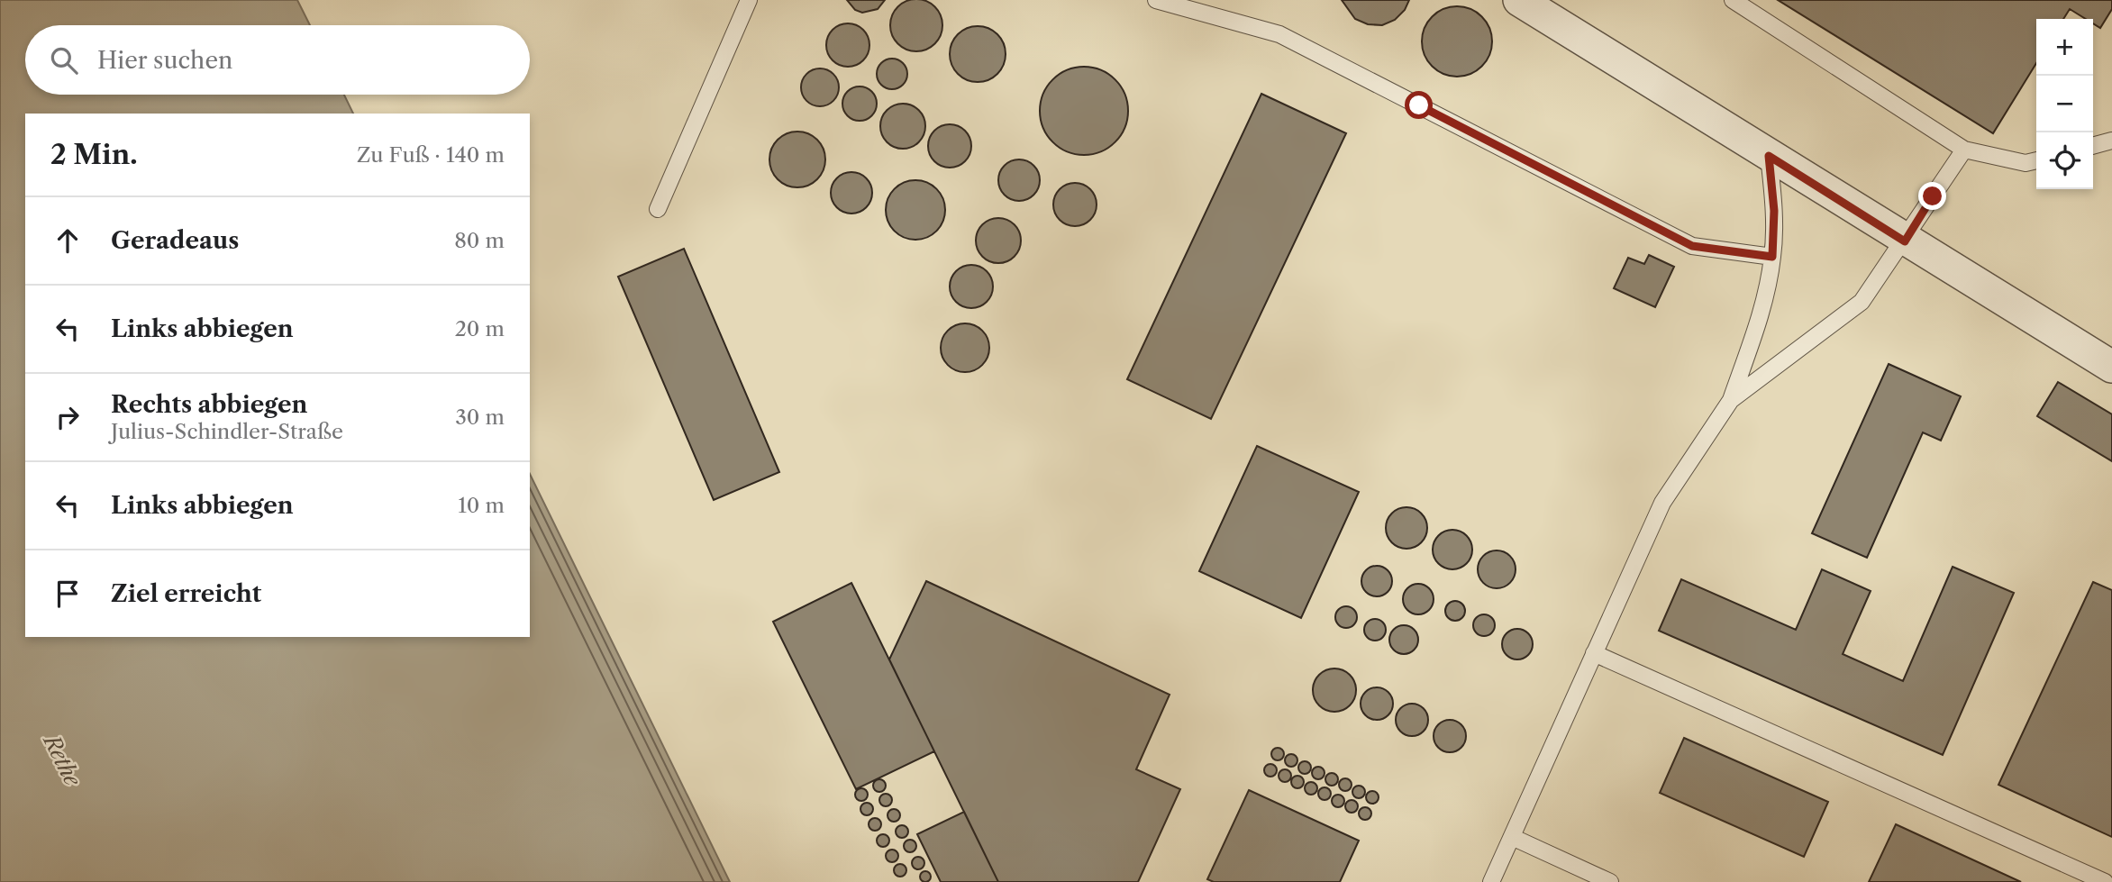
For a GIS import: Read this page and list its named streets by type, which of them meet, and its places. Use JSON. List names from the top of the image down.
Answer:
{
  "water": ["Rethe"],
  "page": {
    "map_buttons": ["+", "−"],
    "search": "Hier suchen",
    "heading": ["2 Min.", "Zu Fuß · 140 m"],
    "list": [
      ["Geradeaus", "80 m"],
      ["Links abbiegen", "20 m"],
      ["Rechts abbiegen", "Julius-Schindler-Straße", "30 m"],
      ["Links abbiegen", "10 m"],
      "Ziel erreicht"
    ]
  }
}
